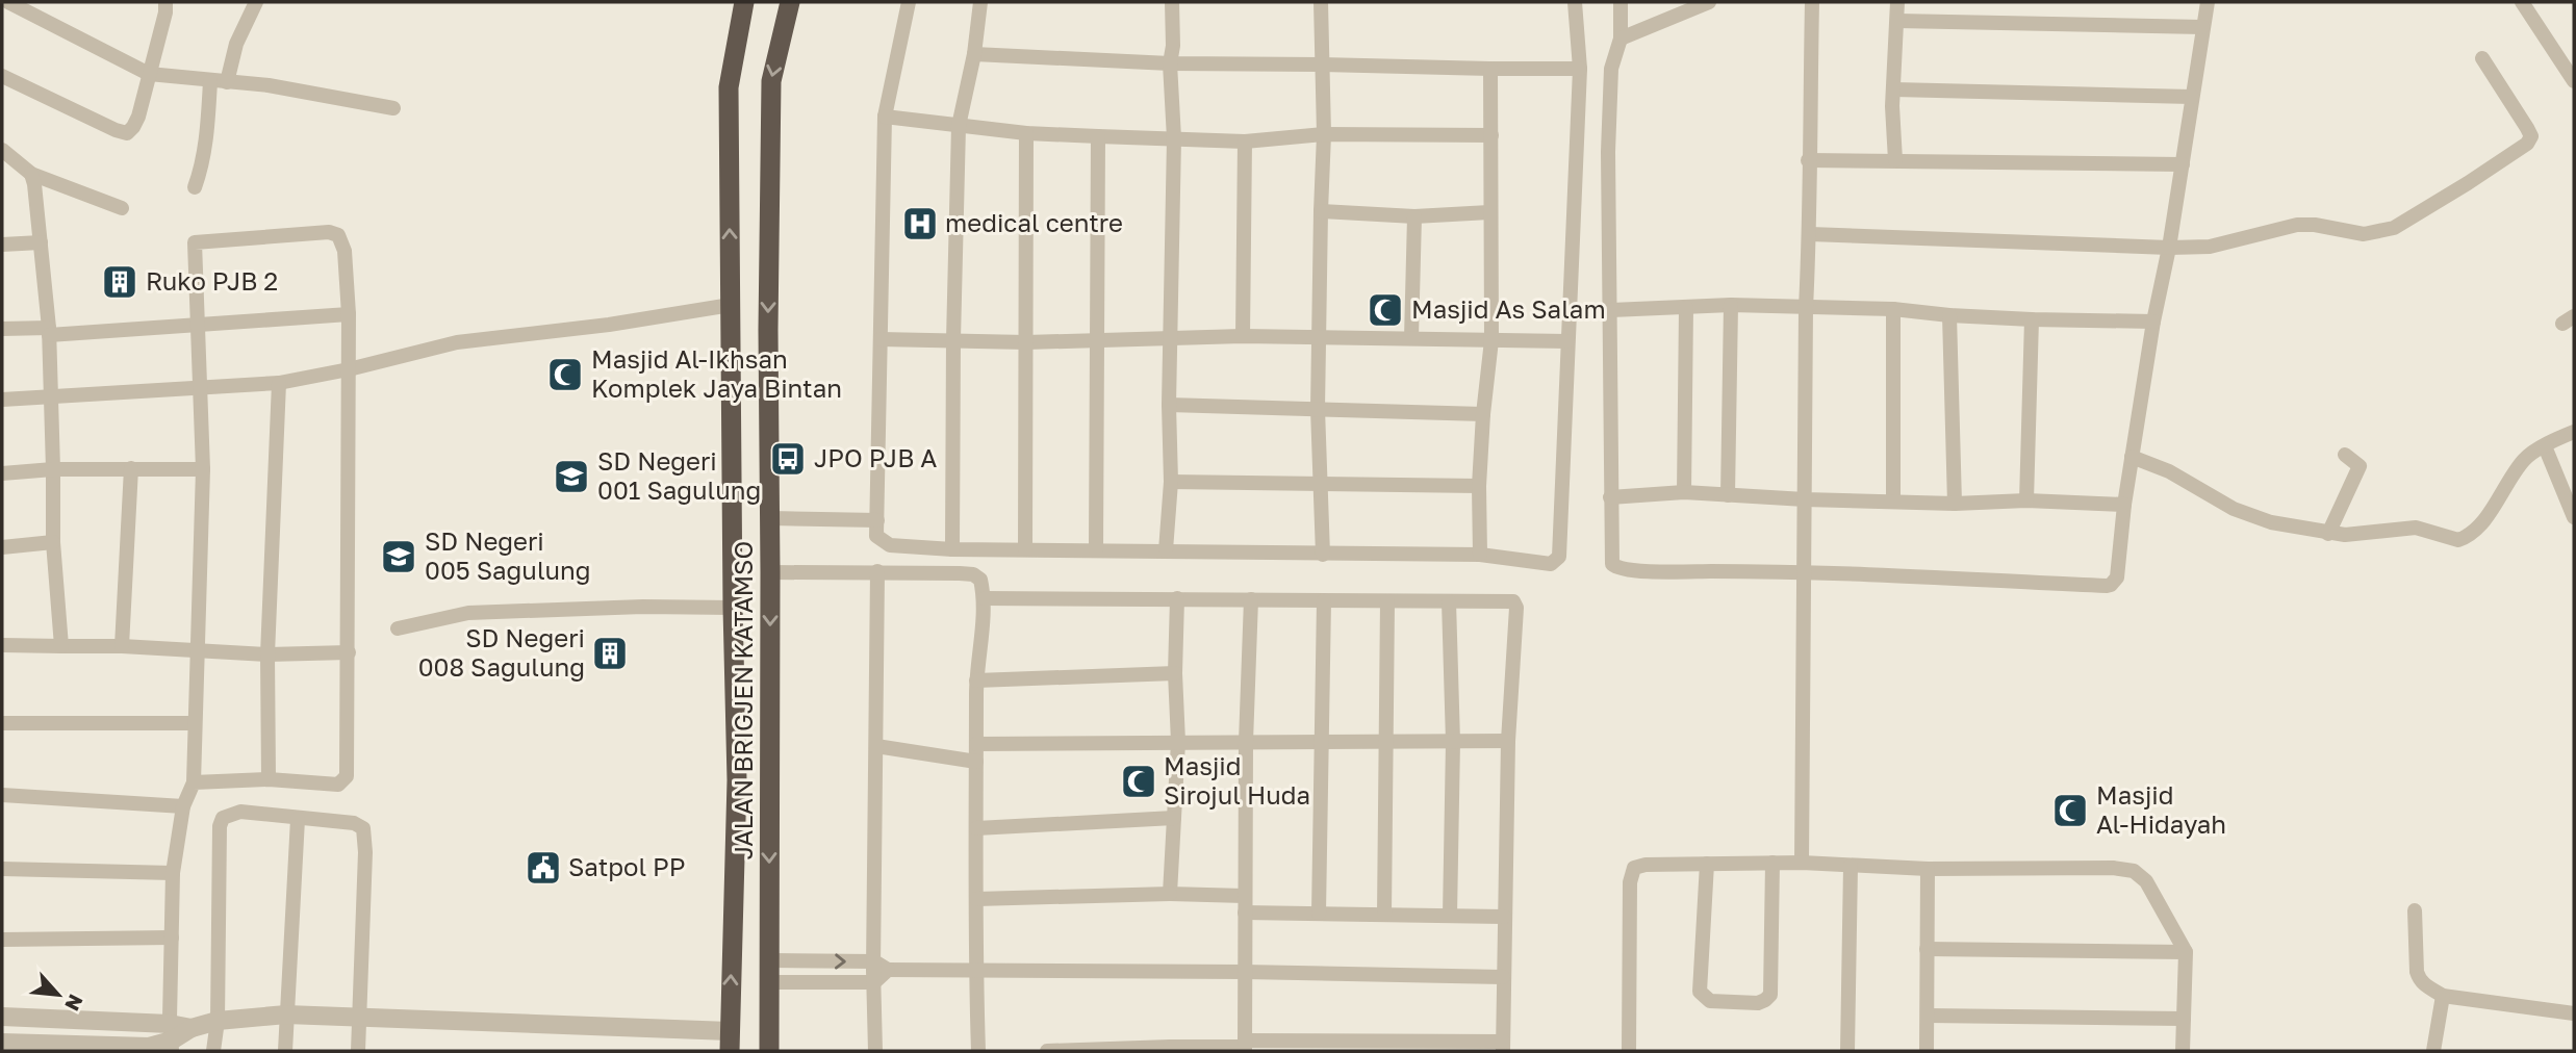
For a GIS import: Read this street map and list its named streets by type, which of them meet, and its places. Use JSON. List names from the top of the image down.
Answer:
{
  "streets": {
    "highway": ["JALAN BRIGJEN KATAMSO"]
  },
  "places": {
    "hospital": ["medical centre"],
    "building": ["Ruko PJB 2", "SD Negeri 008 Sagulung"],
    "mosque": [
      "Masjid As Salam",
      "Masjid Al-Ikhsan Komplek Jaya Bintan",
      "Masjid Sirojul Huda",
      "Masjid Al-Hidayah"
    ],
    "bus stop": ["JPO PJB A"],
    "school or university": ["SD Negeri 001 Sagulung", "SD Negeri 005 Sagulung"],
    "public building": ["Satpol PP"]
  },
  "north": "bottom right"
}
